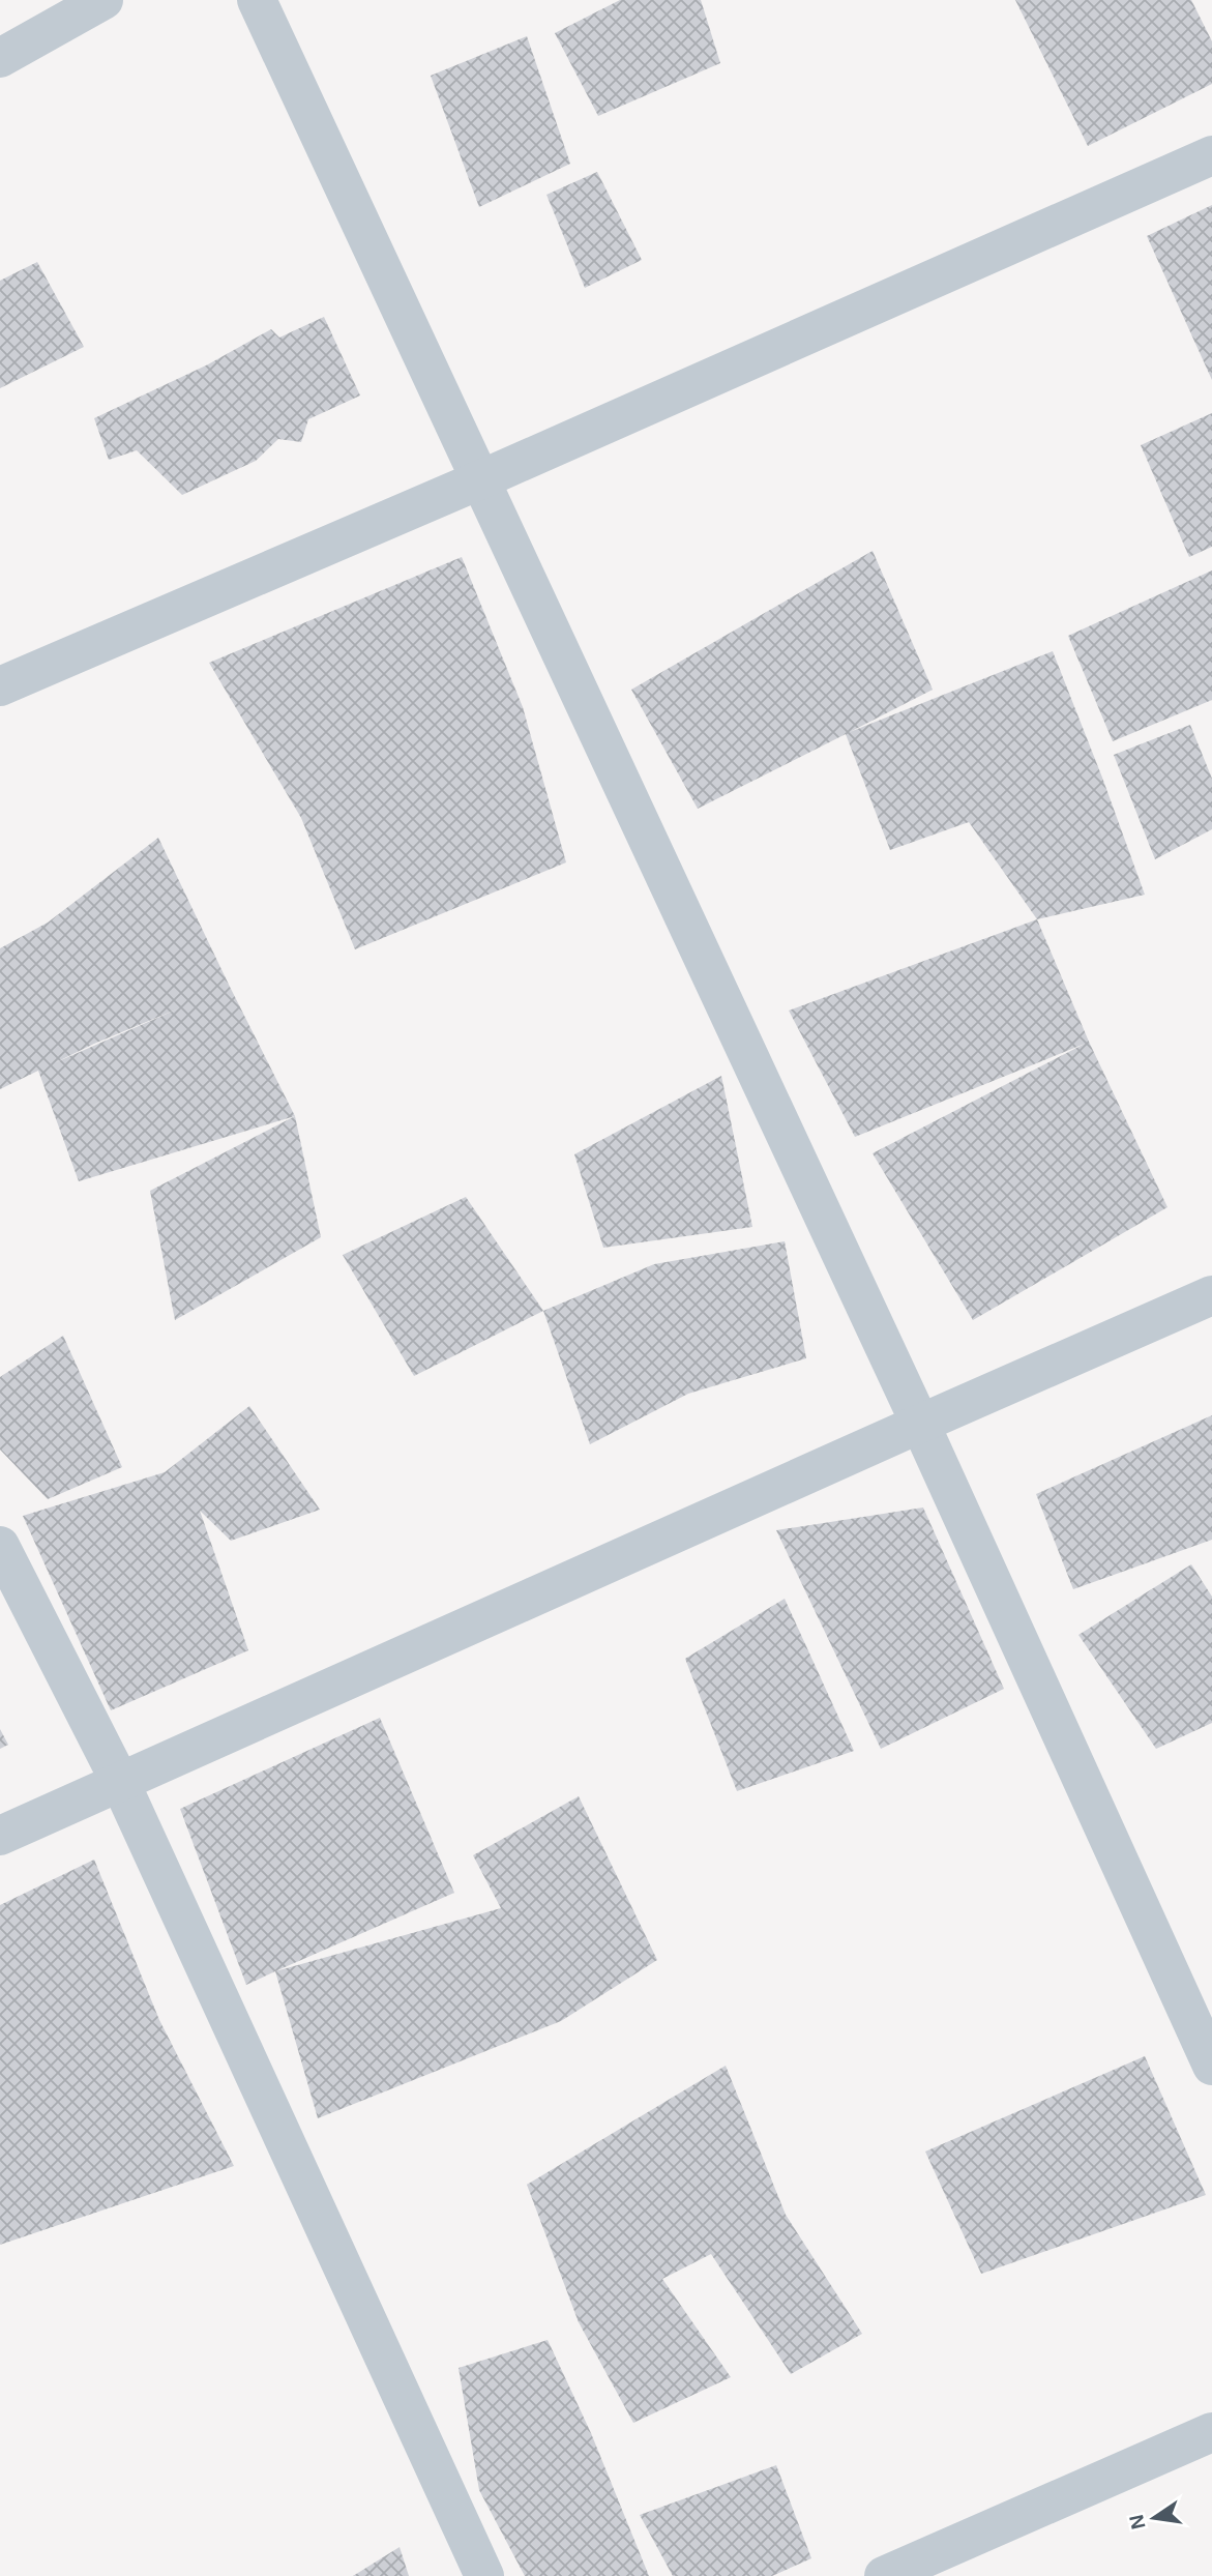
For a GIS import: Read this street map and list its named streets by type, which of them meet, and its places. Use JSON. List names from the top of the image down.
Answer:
{
  "north": "left"
}
